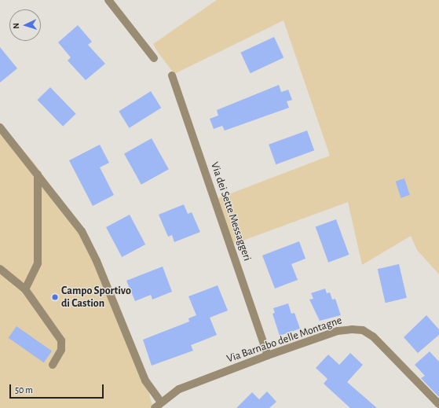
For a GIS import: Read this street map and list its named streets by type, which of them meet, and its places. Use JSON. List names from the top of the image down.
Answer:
{
  "streets": {
    "street": ["Via dei Sette Messaggeri", "Via Barnabo delle Montagne"]
  },
  "crossings": [
    ["Via dei Sette Messaggeri", "Via Barnabo delle Montagne"]
  ],
  "places": ["Campo Sportivo di Castion"],
  "scale_bar": "50 m",
  "north": "left"
}
